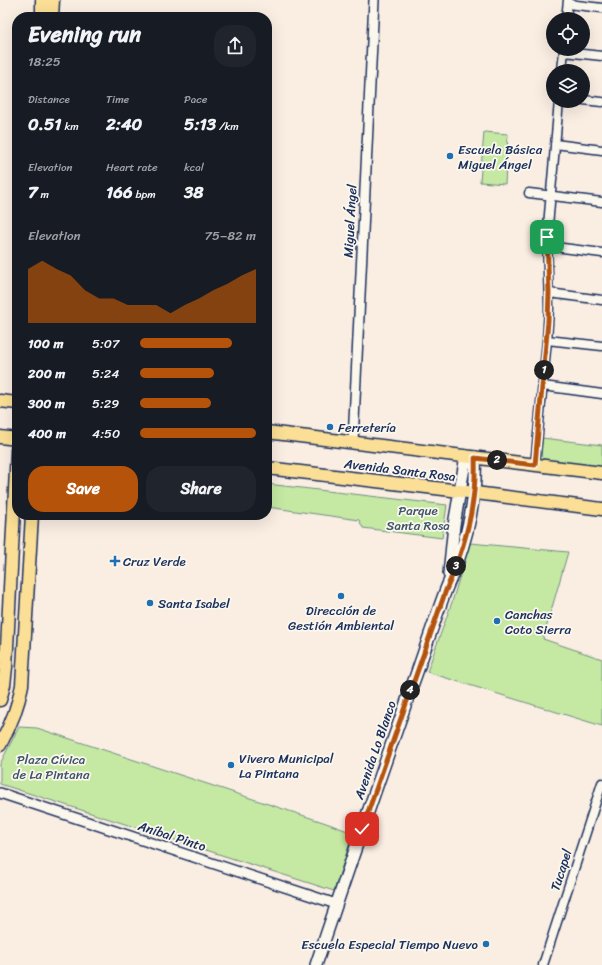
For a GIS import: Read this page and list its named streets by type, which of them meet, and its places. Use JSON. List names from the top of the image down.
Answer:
{
  "streets": {
    "main road": ["Avenida Santa Rosa", "Avenida Lo Blanco"],
    "street": ["Miguel Ángel", "Aníbal Pinto", "Tucapel"]
  },
  "crossings": [
    ["Miguel Ángel", "Avenida Santa Rosa"],
    ["Avenida Santa Rosa", "Avenida Lo Blanco"],
    ["Avenida Lo Blanco", "Aníbal Pinto"]
  ],
  "parks": ["Parque Santa Rosa", "Plaza Cívica de La Pintana"],
  "places": {
    "other": [
      "Escuela Básica Miguel Ángel",
      "Ferretería",
      "Dirección de Gestión Ambiental",
      "Santa Isabel",
      "Canchas Coto Sierra",
      "Vivero Municipal La Pintana",
      "Escuela Especial Tiempo Nuevo"
    ],
    "health": ["Cruz Verde"]
  },
  "page": {
    "heading": ["Evening run", "18:25"],
    "stats": [
      ["Distance", "0.51 km"],
      ["Time", "2:40"],
      ["Pace", "5:13 /km"],
      ["Elevation", "7 m"],
      ["Heart rate", "166 bpm"],
      ["kcal", "38"]
    ],
    "chart": ["Elevation", "75–82 m"],
    "list": [
      {
        "name": "100 m",
        "note": "5:07"
      },
      {
        "name": "200 m",
        "note": "5:24"
      },
      {
        "name": "300 m",
        "note": "5:29"
      },
      {
        "name": "400 m",
        "note": "4:50"
      }
    ],
    "pins": [
      "1",
      "2",
      "3",
      "4"
    ],
    "buttons": ["Save", "Share"]
  }
}
